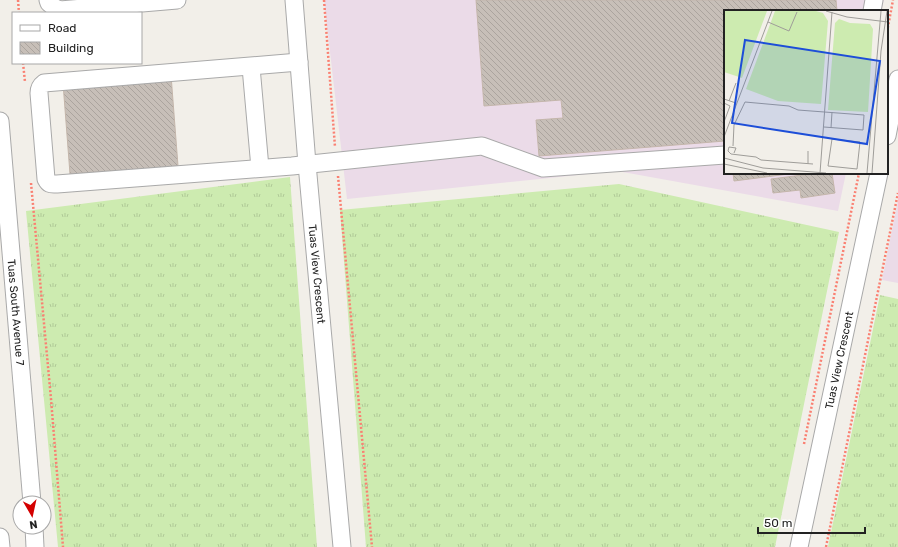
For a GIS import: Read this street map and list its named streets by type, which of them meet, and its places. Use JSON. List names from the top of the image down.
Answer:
{
  "streets": {
    "street": ["Tuas View Crescent", "Tuas South Avenue 7"]
  },
  "legend": ["Road", "Building"],
  "scale_bar": "50 m",
  "north": "bottom"
}
